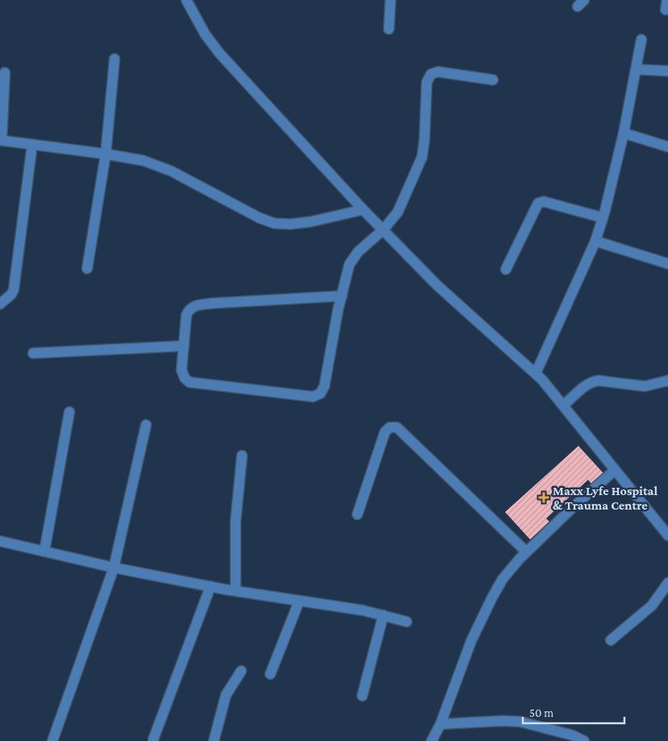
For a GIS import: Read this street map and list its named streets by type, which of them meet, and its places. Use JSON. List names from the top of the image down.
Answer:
{
  "places": {
    "health": ["Maxx Lyfe Hospital & Trauma Centre"]
  },
  "scale_bar": "50 m"
}
